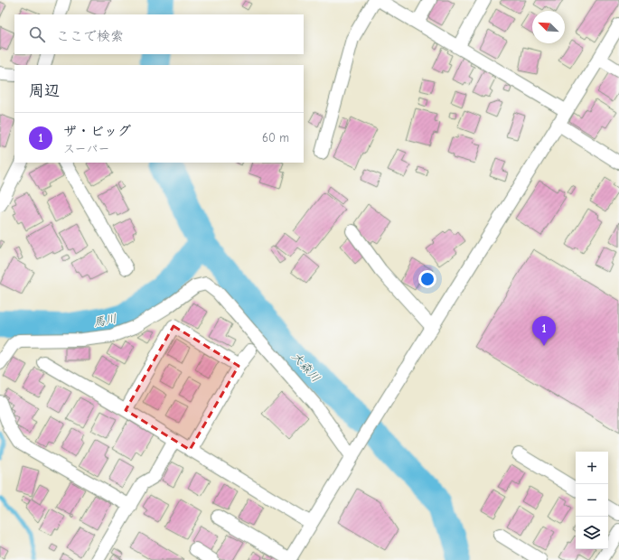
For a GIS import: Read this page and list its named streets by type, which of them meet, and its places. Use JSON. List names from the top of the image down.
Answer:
{
  "water": ["馬川", "大森川"],
  "north": "top left",
  "page": {
    "search": "ここで検索",
    "heading": "周辺",
    "list": [
      {
        "mark": "1",
        "name": "ザ・ビッグ",
        "note": "スーパー",
        "value": "60 m"
      }
    ],
    "pins": "1",
    "map_buttons": ["+", "−"]
  }
}
